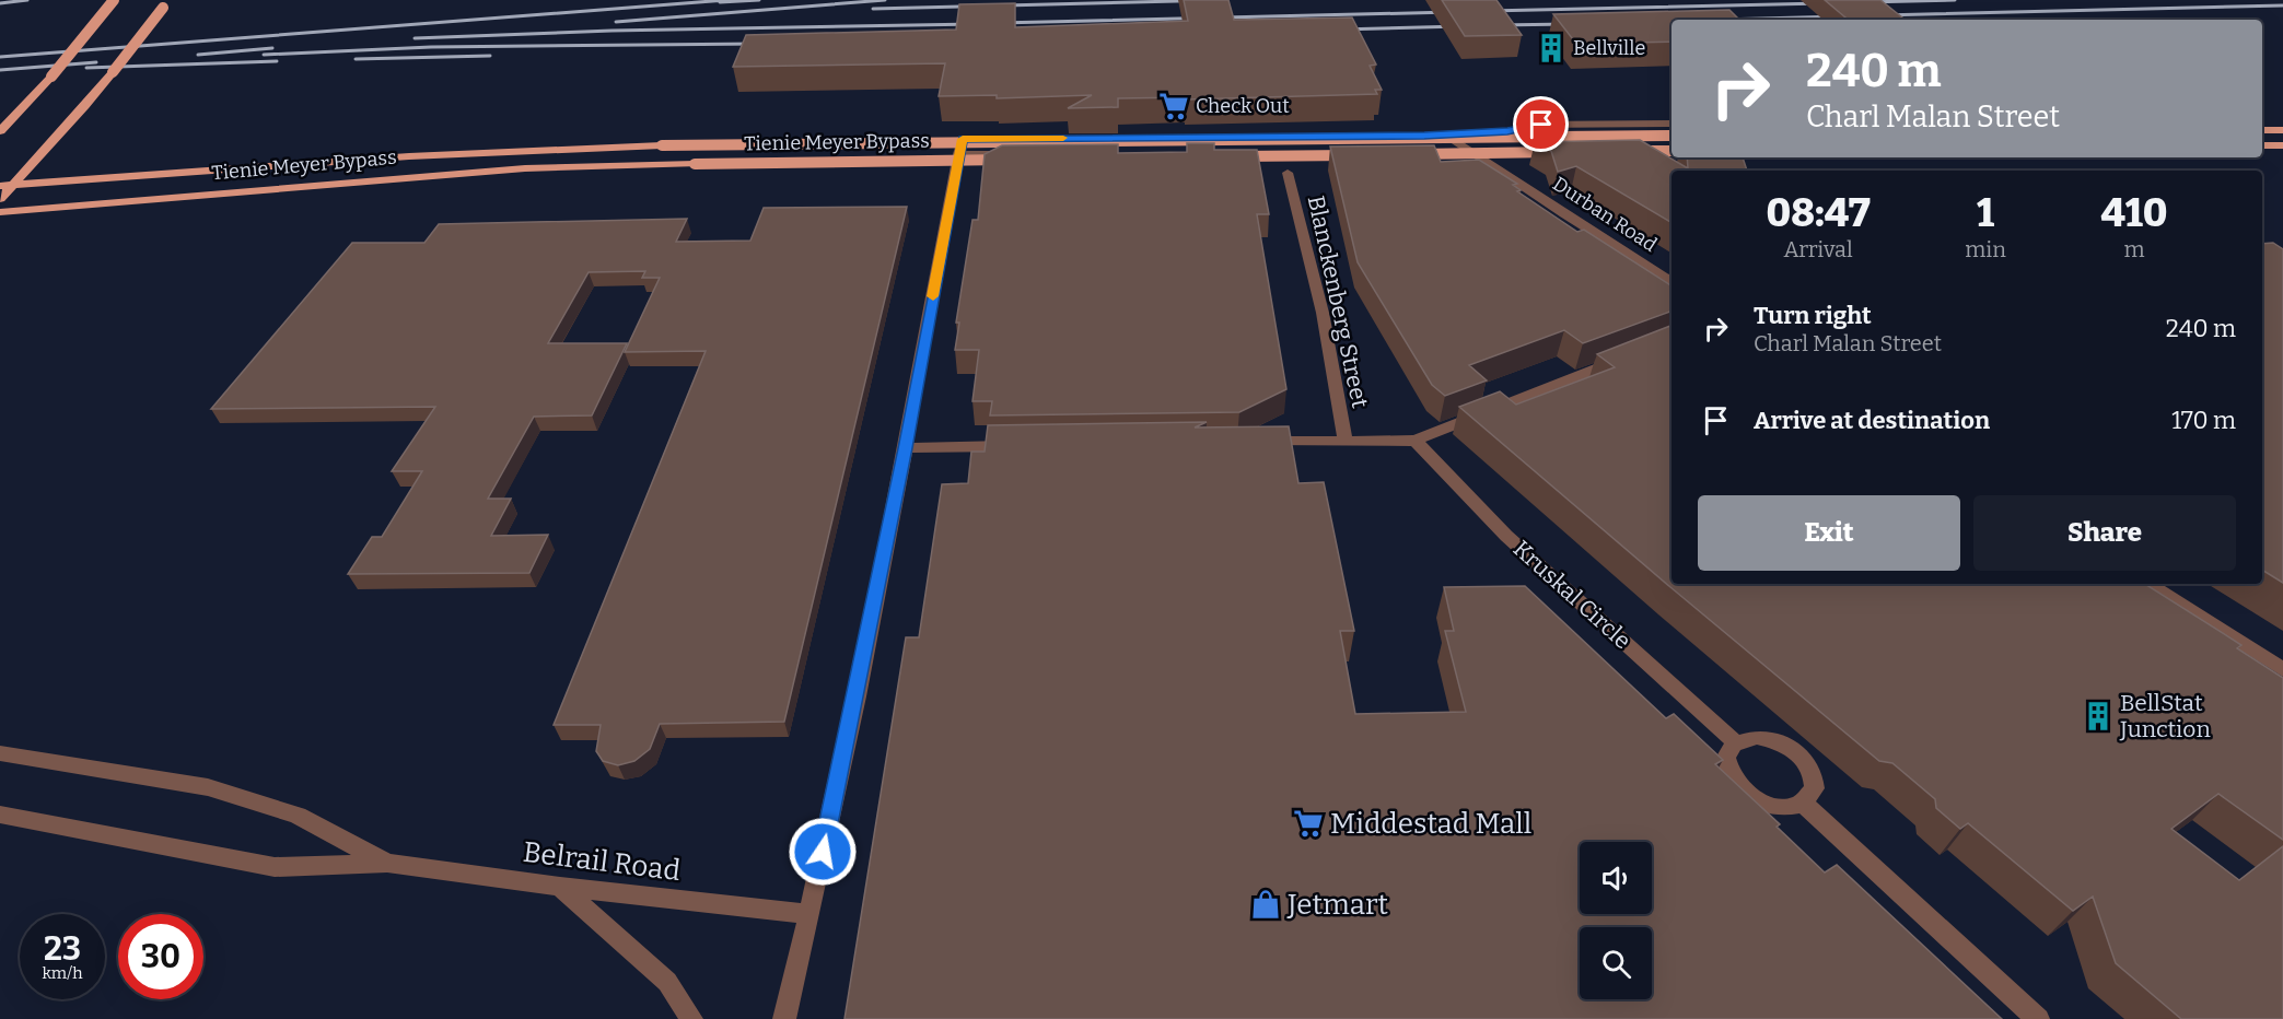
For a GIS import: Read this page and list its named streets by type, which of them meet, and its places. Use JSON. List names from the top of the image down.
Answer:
{
  "streets": {
    "main road": ["Tienie Meyer Bypass"],
    "street": [
      "Durban Road",
      "Blanckenberg Street",
      "Kruskal Circle",
      "Belrail Road"
    ]
  },
  "places": {
    "building": ["Bellville", "BellStat Junction"],
    "supermarket": ["Check Out", "Middestad Mall"],
    "shop": ["Jetmart"]
  },
  "page": {
    "turn": ["240 m", "Charl Malan Street"],
    "eta": [
      "08:47",
      "Arrival",
      "1",
      "min",
      "410",
      "m"
    ],
    "list": [
      {
        "name": "Turn right",
        "note": "Charl Malan Street",
        "value": "240 m"
      },
      {
        "name": "Arrive at destination",
        "value": "170 m"
      }
    ],
    "buttons": ["Exit", "Share"],
    "speed": "23 km/h",
    "limit": "30"
  }
}
